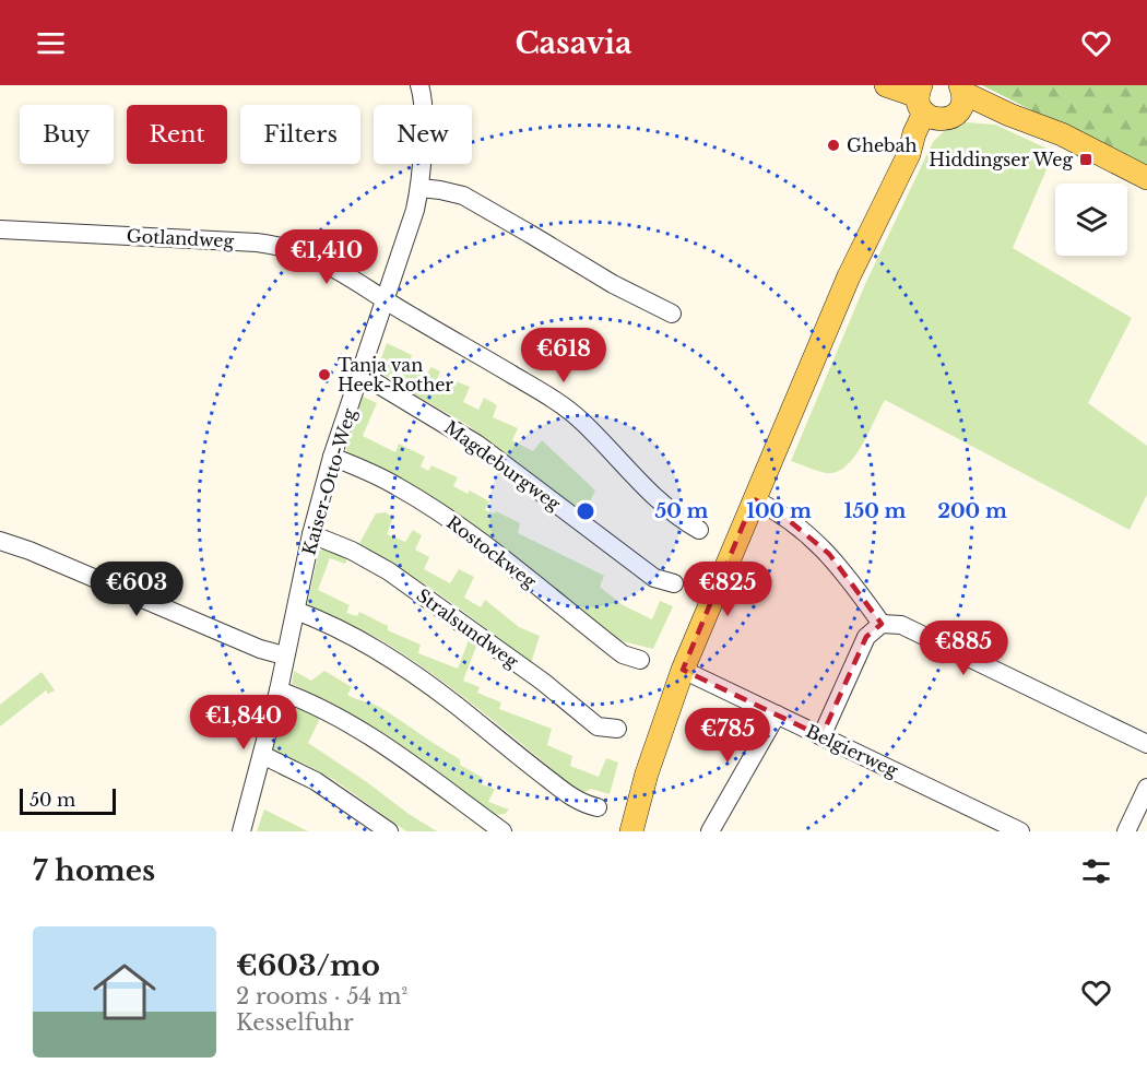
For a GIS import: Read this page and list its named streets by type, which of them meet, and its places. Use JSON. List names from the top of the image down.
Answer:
{
  "streets": {
    "street": [
      "Gotlandweg",
      "Magdeburgweg",
      "Kaiser-Otto-Weg",
      "Rostockweg",
      "Stralsundweg",
      "Belgierweg"
    ]
  },
  "crossings": [
    ["Gotlandweg", "Kaiser-Otto-Weg"],
    ["Magdeburgweg", "Kaiser-Otto-Weg"],
    ["Kaiser-Otto-Weg", "Rostockweg"],
    ["Kaiser-Otto-Weg", "Stralsundweg"]
  ],
  "places": {
    "other": ["Ghebah", "Tanja van Heek-Rother"],
    "transit": ["Hiddingser Weg"]
  },
  "scale_bar": "50 m",
  "page": {
    "header": "Casavia",
    "chip": [
      "Buy",
      "Rent",
      "Filters",
      "New"
    ],
    "price": [
      "€1,410",
      "€618",
      "€603",
      "€825",
      "€885",
      "€1,840",
      "€785"
    ],
    "scale": "50 m",
    "heading": "7 homes",
    "list": [
      {
        "name": "€603/mo",
        "note": "2 rooms · 54 m² · Kesselfuhr"
      }
    ]
  },
  "rings": [
    "50 m",
    "100 m",
    "150 m",
    "200 m"
  ]
}
